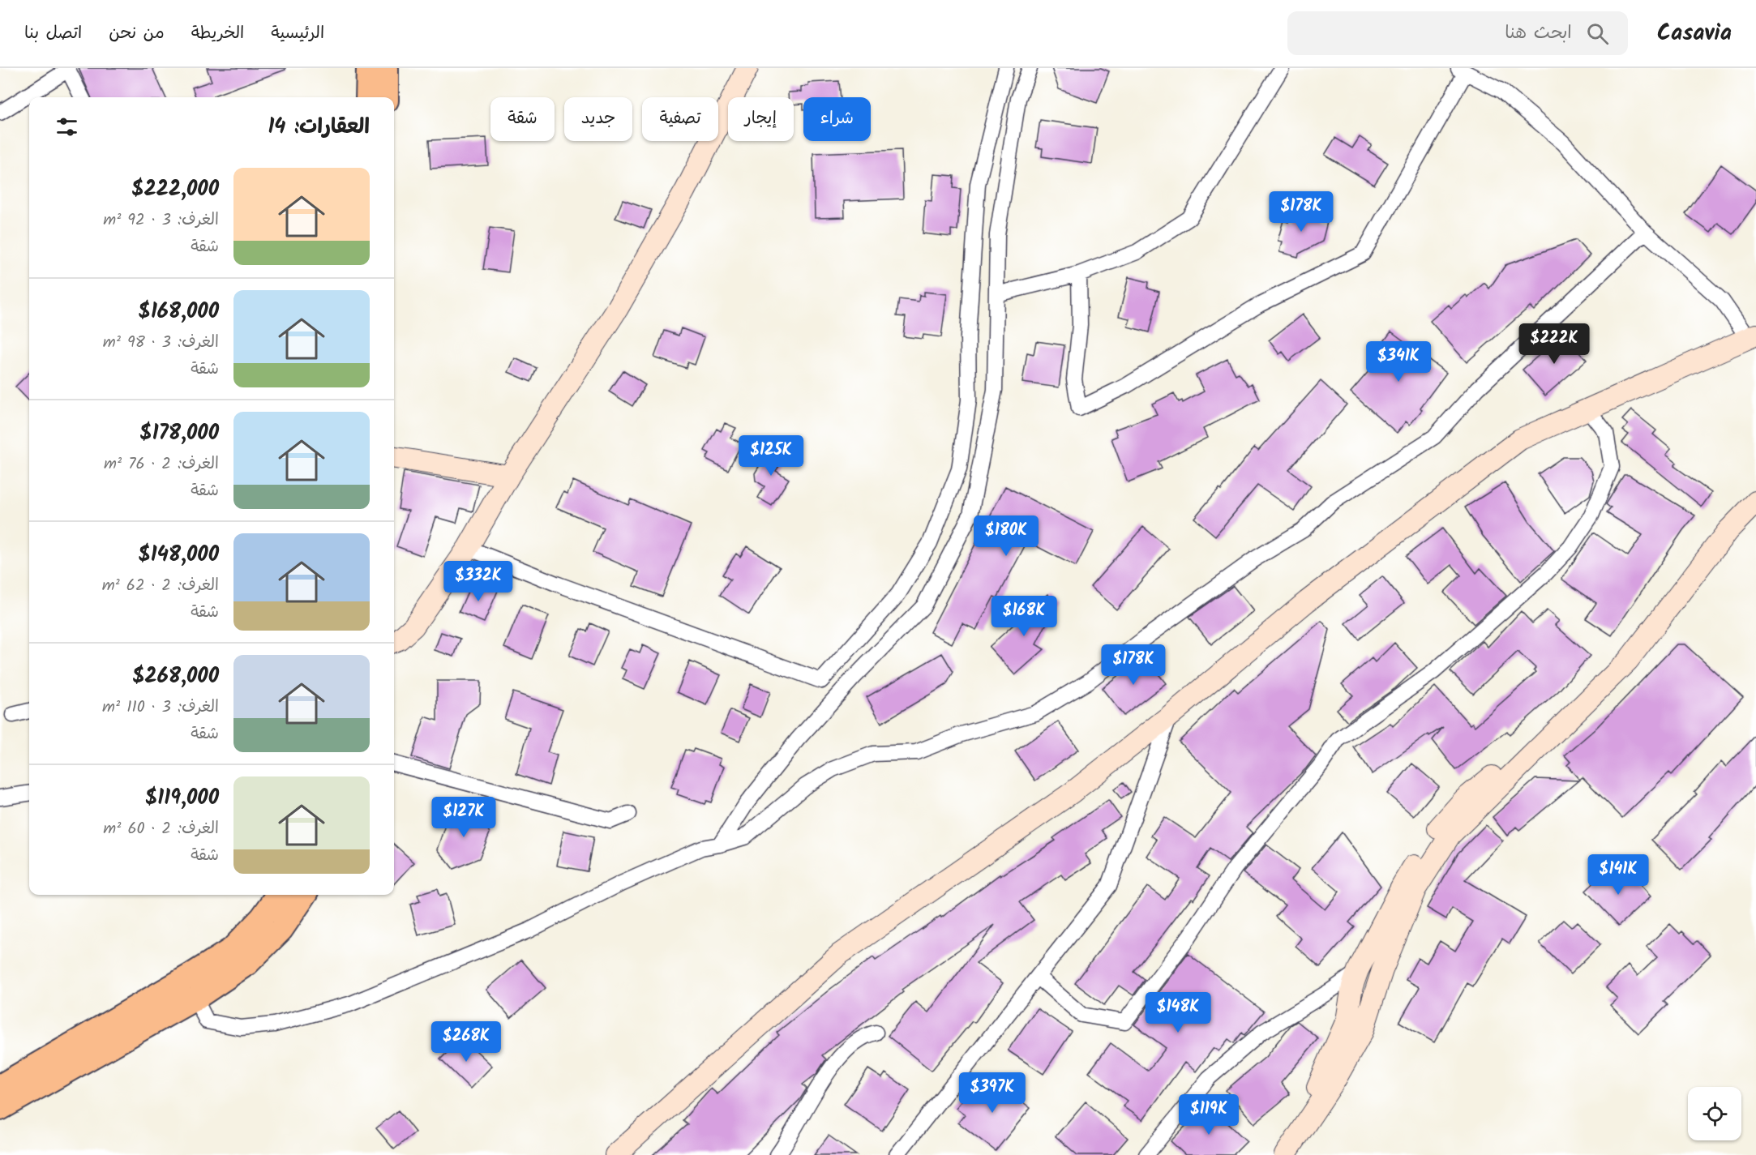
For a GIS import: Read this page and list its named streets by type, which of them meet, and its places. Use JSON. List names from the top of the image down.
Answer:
{
  "page": {
    "header": "Casavia",
    "search": "ابحث هنا",
    "nav": [
      "الرئيسية",
      "الخريطة",
      "من نحن",
      "اتصل بنا"
    ],
    "chip": [
      "شراء",
      "إيجار",
      "تصفية",
      "جديد",
      "شقة"
    ],
    "heading": "العقارات: 14",
    "list": [
      {
        "name": "$222,000",
        "note": "الغرف: 3 · 92 m² · شقة"
      },
      {
        "name": "$168,000",
        "note": "الغرف: 3 · 98 m² · شقة"
      },
      {
        "name": "$178,000",
        "note": "الغرف: 2 · 76 m² · شقة"
      },
      {
        "name": "$148,000",
        "note": "الغرف: 2 · 62 m² · شقة"
      },
      {
        "name": "$268,000",
        "note": "الغرف: 3 · 110 m² · شقة"
      },
      {
        "name": "$119,000",
        "note": "الغرف: 2 · 60 m² · شقة"
      }
    ],
    "price": [
      "$178K",
      "$222K",
      "$341K",
      "$125K",
      "$180K",
      "$332K",
      "$168K",
      "$178K",
      "$127K",
      "$141K",
      "$148K",
      "$268K",
      "$397K",
      "$119K"
    ]
  }
}
